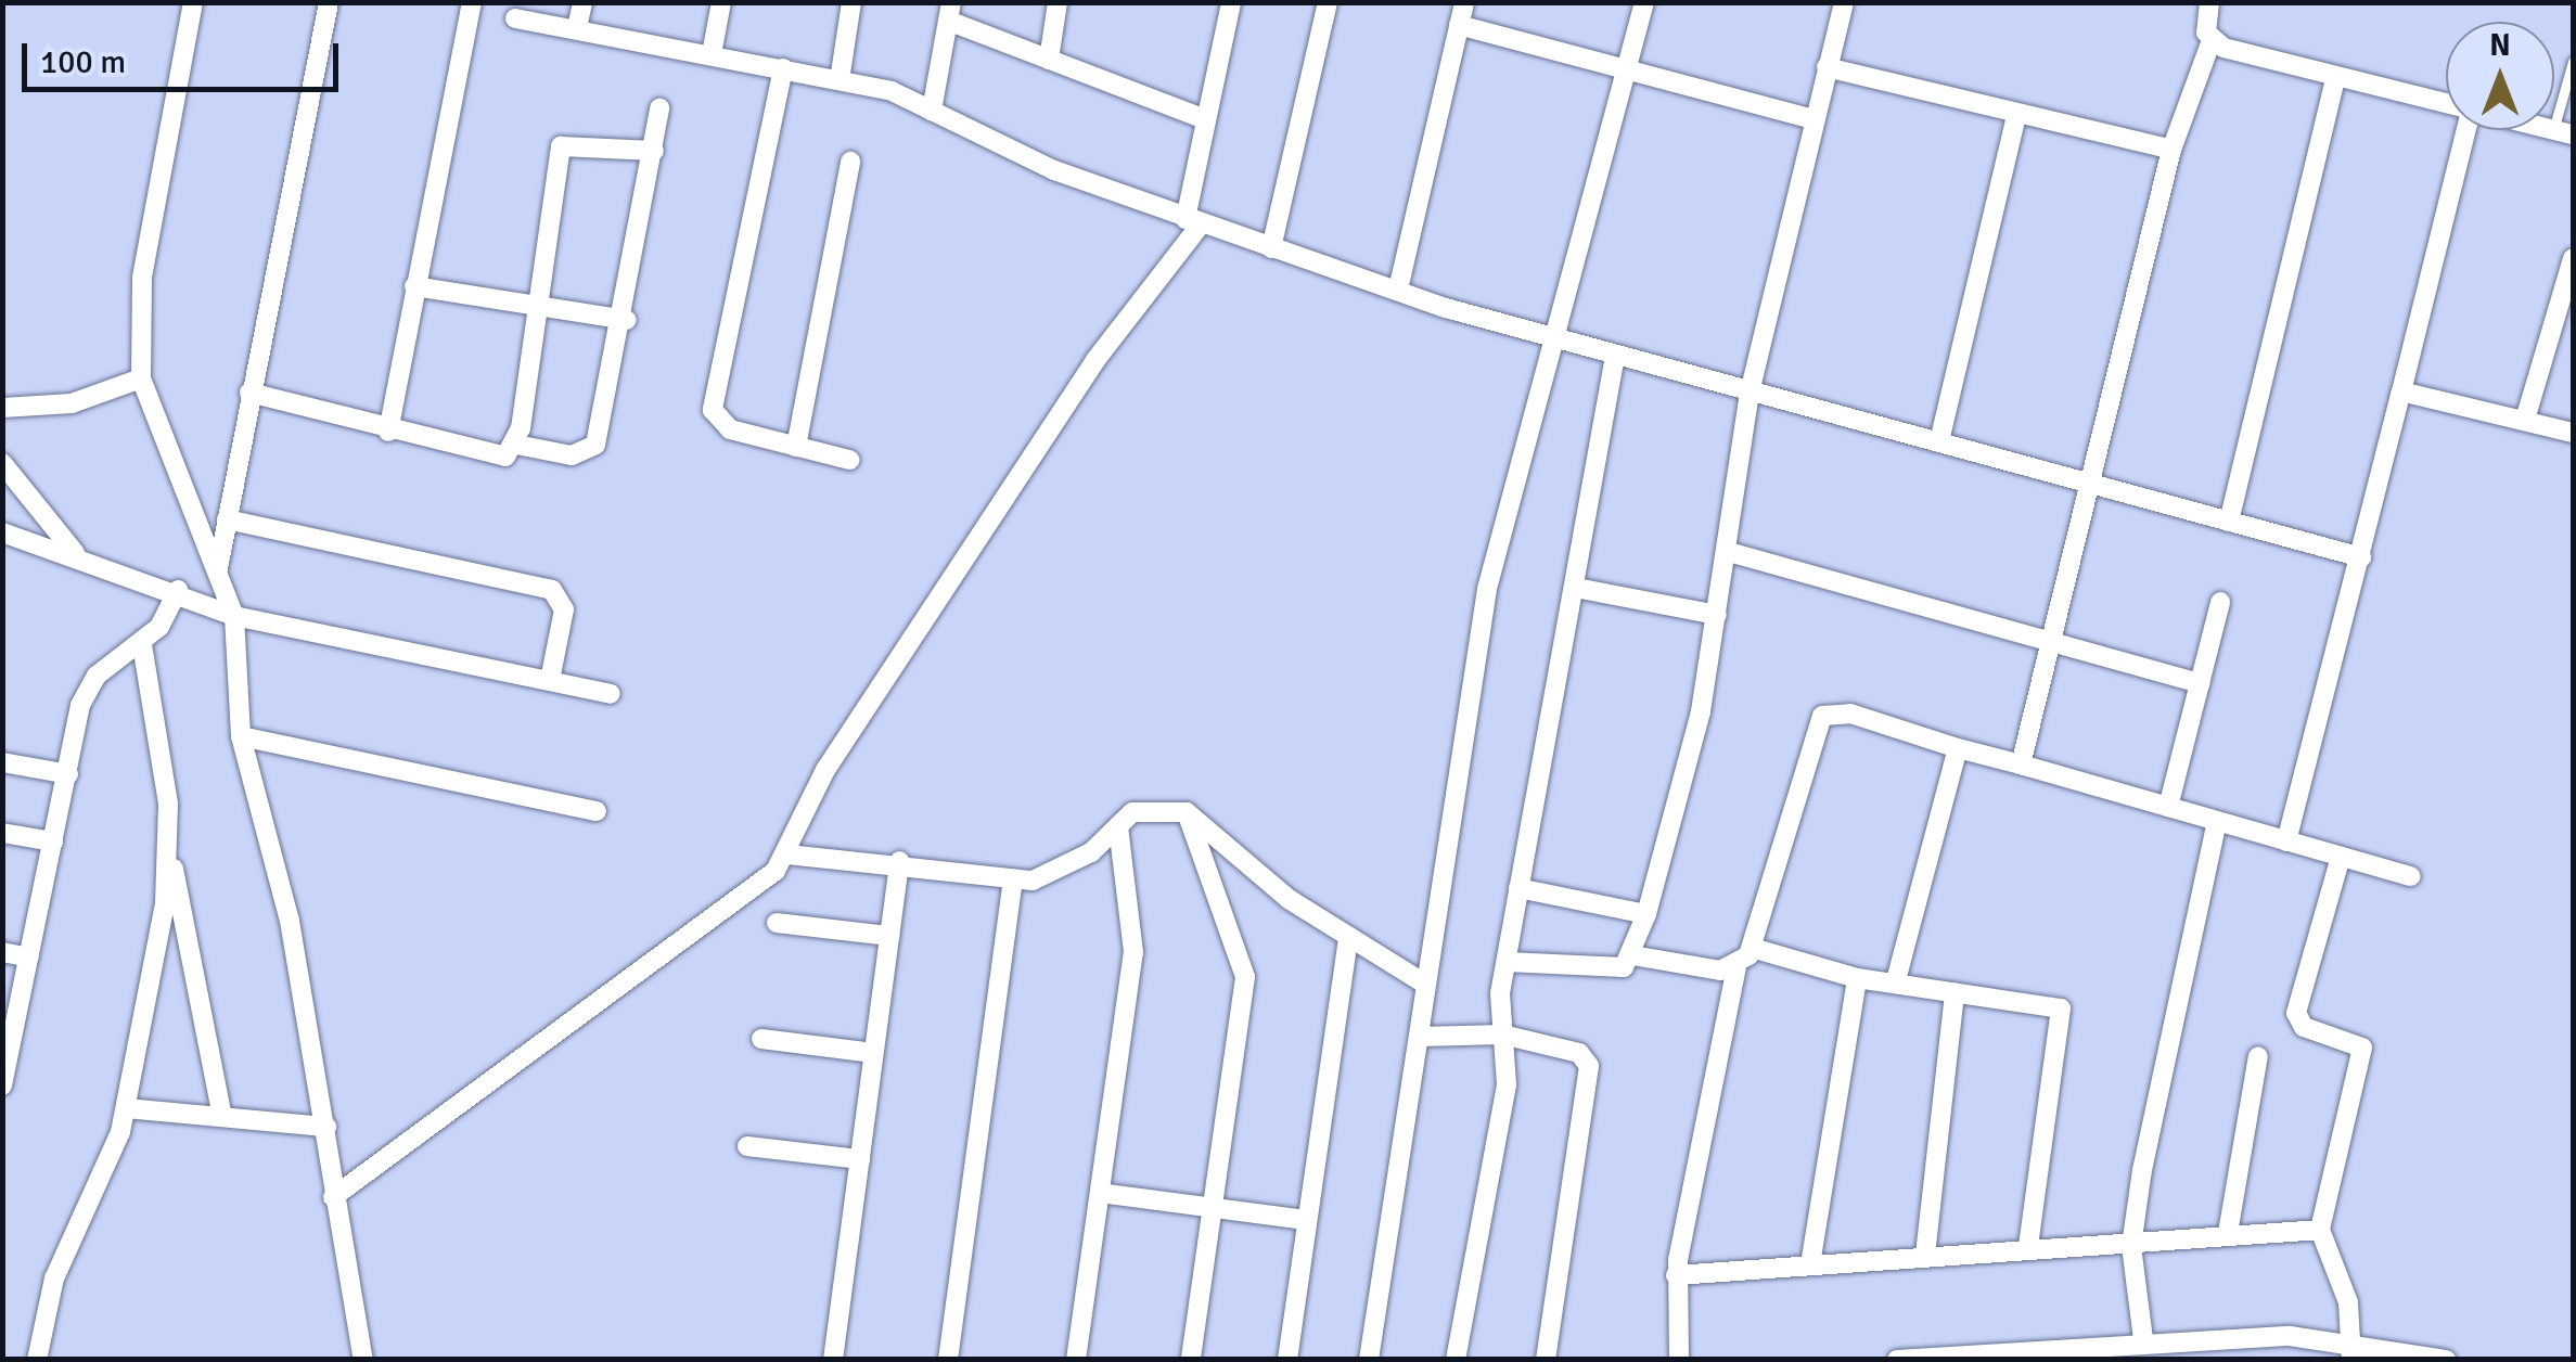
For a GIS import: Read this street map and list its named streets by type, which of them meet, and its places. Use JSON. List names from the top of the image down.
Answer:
{
  "scale_bar": "100 m",
  "north": "top"
}
